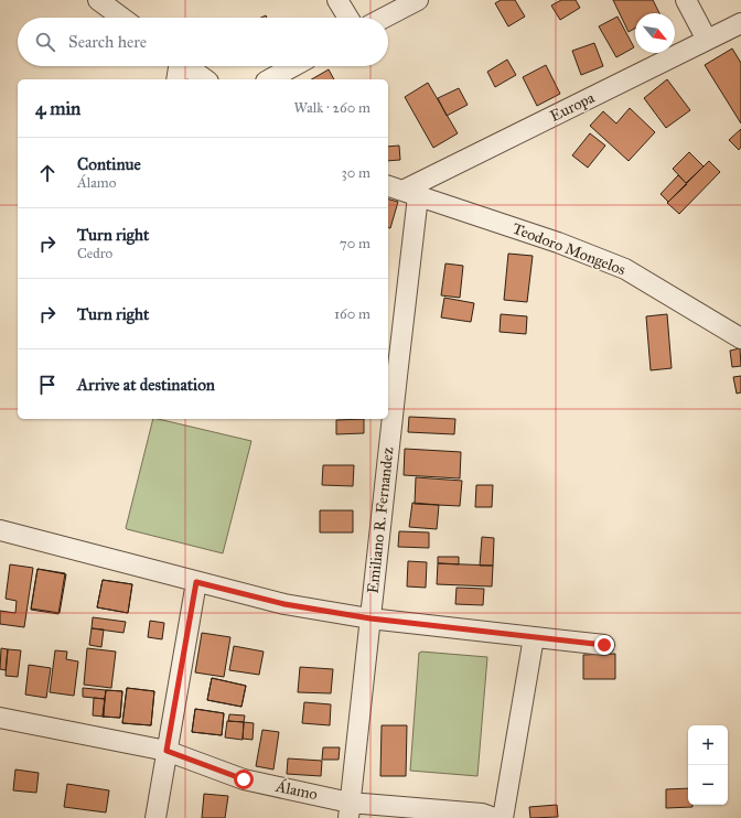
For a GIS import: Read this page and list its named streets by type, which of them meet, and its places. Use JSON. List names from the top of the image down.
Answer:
{
  "streets": {
    "street": [
      "Europa",
      "Teodoro Mongelos",
      "Emiliano R. Fernandez",
      "Álamo"
    ]
  },
  "crossings": [
    ["Europa", "Teodoro Mongelos"],
    ["Europa", "Emiliano R. Fernandez"],
    ["Teodoro Mongelos", "Emiliano R. Fernandez"],
    ["Emiliano R. Fernandez", "Álamo"]
  ],
  "north": "bottom right",
  "page": {
    "search": "Search here",
    "heading": ["4 min", "Walk · 260 m"],
    "list": [
      ["Continue", "Álamo", "30 m"],
      ["Turn right", "Cedro", "70 m"],
      ["Turn right", "160 m"],
      "Arrive at destination"
    ],
    "map_buttons": ["+", "−"]
  }
}
